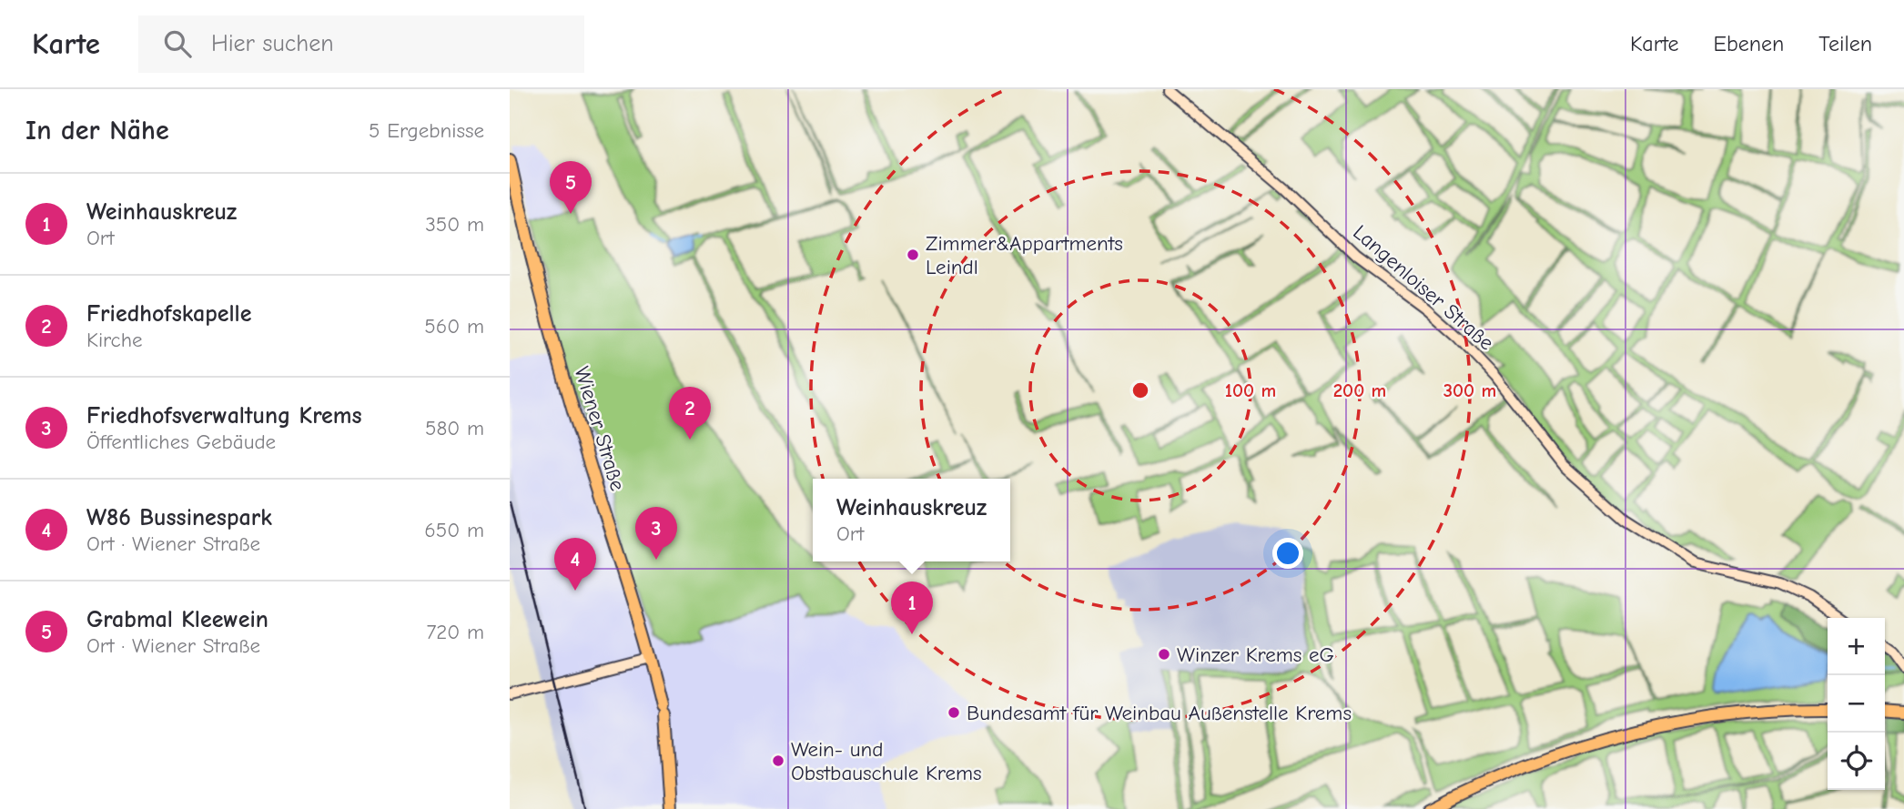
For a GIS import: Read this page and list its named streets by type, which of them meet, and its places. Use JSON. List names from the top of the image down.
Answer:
{
  "streets": {
    "main road": ["Wiener Straße"],
    "street": ["Langenloiser Straße"]
  },
  "places": [
    "Zimmer&Appartments Leindl",
    "Winzer Krems eG",
    "Bundesamt für Weinbau Außenstelle Krems",
    "Wein- und Obstbauschule Krems"
  ],
  "page": {
    "header": "Karte",
    "search": "Hier suchen",
    "nav": ["Karte", "Ebenen", "Teilen"],
    "heading": ["In der Nähe", "5 Ergebnisse"],
    "pins": [
      "5",
      "2",
      "3",
      "4",
      "1"
    ],
    "list": [
      {
        "mark": "1",
        "name": "Weinhauskreuz",
        "note": "Ort",
        "value": "350 m"
      },
      {
        "mark": "2",
        "name": "Friedhofskapelle",
        "note": "Kirche",
        "value": "560 m"
      },
      {
        "mark": "3",
        "name": "Friedhofsverwaltung Krems",
        "note": "Öffentliches Gebäude",
        "value": "580 m"
      },
      {
        "mark": "4",
        "name": "W86 Bussinespark",
        "note": "Ort · Wiener Straße",
        "value": "650 m"
      },
      {
        "mark": "5",
        "name": "Grabmal Kleewein",
        "note": "Ort · Wiener Straße",
        "value": "720 m"
      }
    ],
    "popup": ["Weinhauskreuz", "Ort"],
    "map_buttons": ["+", "−"]
  },
  "rings": ["100 m", "200 m", "300 m"]
}
